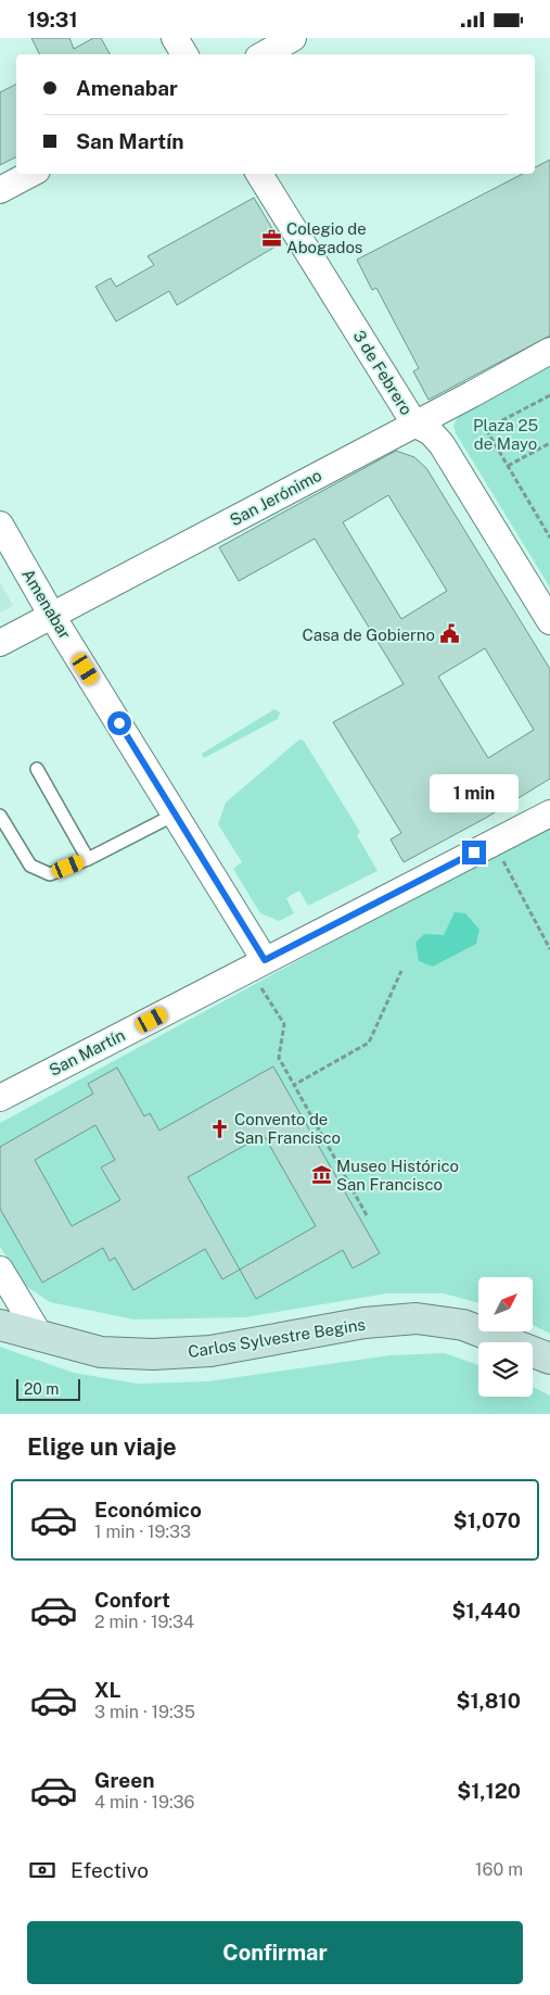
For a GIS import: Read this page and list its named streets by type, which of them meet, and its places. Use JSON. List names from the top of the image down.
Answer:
{
  "streets": {
    "main road": ["Carlos Sylvestre Begins"],
    "street": [
      "3 de Febrero",
      "San Jerónimo",
      "Amenabar",
      "San Martín"
    ]
  },
  "crossings": [
    ["3 de Febrero", "San Jerónimo"],
    ["San Jerónimo", "Amenabar"],
    ["Amenabar", "San Martín"]
  ],
  "parks": ["Plaza 25 de Mayo"],
  "places": {
    "office": ["Colegio de Abogados"],
    "public building": ["Casa de Gobierno"],
    "church": ["Convento de San Francisco"],
    "museum": ["Museo Histórico San Francisco"]
  },
  "scale_bar": "20 m",
  "north": "top right",
  "page": {
    "status": "19:31",
    "banner": ["Amenabar", "San Martín"],
    "bubble": "1 min",
    "scale": "20 m",
    "heading": "Elige un viaje",
    "list": [
      {
        "name": "Económico",
        "note": "1 min · 19:33",
        "value": "$1,070"
      },
      {
        "name": "Confort",
        "note": "2 min · 19:34",
        "value": "$1,440"
      },
      {
        "name": "XL",
        "note": "3 min · 19:35",
        "value": "$1,810"
      },
      {
        "name": "Green",
        "note": "4 min · 19:36",
        "value": "$1,120"
      }
    ],
    "pay": ["Efectivo", "160 m"],
    "buttons": "Confirmar"
  }
}
